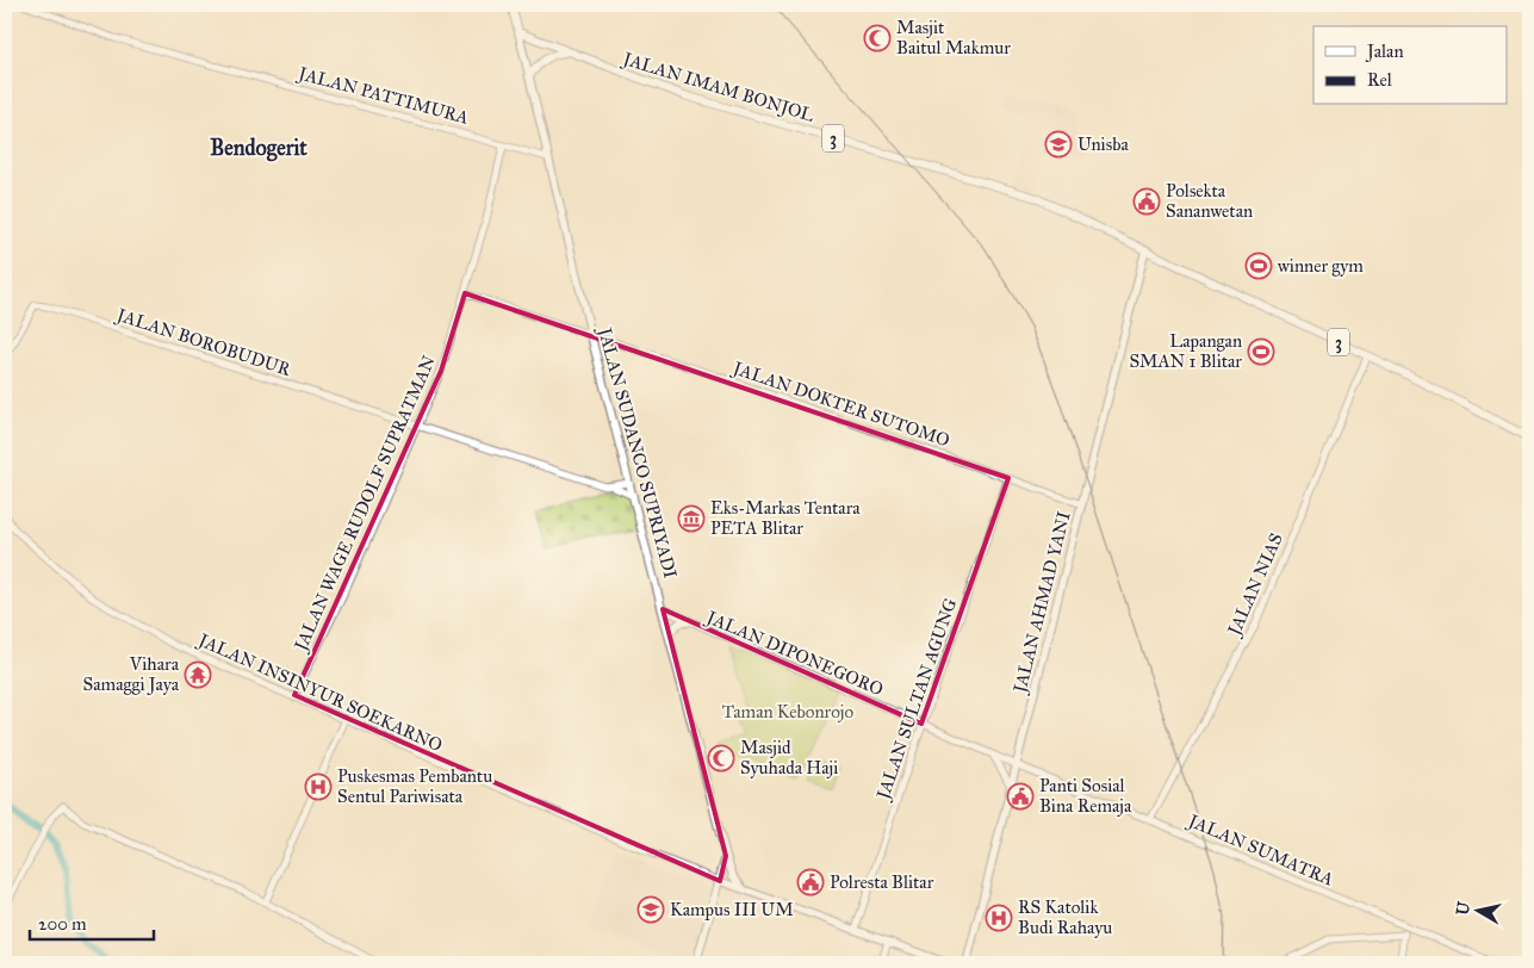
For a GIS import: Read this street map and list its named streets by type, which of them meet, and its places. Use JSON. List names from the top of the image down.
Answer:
{
  "streets": {
    "highway": ["JALAN IMAM BONJOL", "3"],
    "main road": [
      "JALAN PATTIMURA",
      "JALAN BOROBUDUR",
      "JALAN DOKTER SUTOMO",
      "JALAN SUDANCO SUPRIYADI",
      "JALAN WAGE RUDOLF SUPRATMAN",
      "JALAN NIAS",
      "JALAN AHMAD YANI",
      "JALAN DIPONEGORO",
      "JALAN INSINYUR SOEKARNO",
      "JALAN SULTAN AGUNG",
      "JALAN SUMATRA"
    ]
  },
  "crossings": [
    ["JALAN IMAM BONJOL", "3"],
    ["JALAN IMAM BONJOL", "JALAN SUDANCO SUPRIYADI"],
    ["JALAN IMAM BONJOL", "JALAN AHMAD YANI"],
    ["JALAN PATTIMURA", "JALAN SUDANCO SUPRIYADI"],
    ["JALAN PATTIMURA", "JALAN WAGE RUDOLF SUPRATMAN"],
    ["3", "JALAN NIAS"],
    ["3", "JALAN AHMAD YANI"],
    ["JALAN BOROBUDUR", "JALAN WAGE RUDOLF SUPRATMAN"],
    ["JALAN DOKTER SUTOMO", "JALAN SUDANCO SUPRIYADI"],
    ["JALAN DOKTER SUTOMO", "JALAN WAGE RUDOLF SUPRATMAN"],
    ["JALAN DOKTER SUTOMO", "JALAN AHMAD YANI"],
    ["JALAN DOKTER SUTOMO", "JALAN SULTAN AGUNG"],
    ["JALAN SUDANCO SUPRIYADI", "JALAN DIPONEGORO"],
    ["JALAN SUDANCO SUPRIYADI", "JALAN INSINYUR SOEKARNO"],
    ["JALAN WAGE RUDOLF SUPRATMAN", "JALAN INSINYUR SOEKARNO"],
    ["JALAN NIAS", "JALAN SUMATRA"],
    ["JALAN AHMAD YANI", "JALAN DIPONEGORO"],
    ["JALAN AHMAD YANI", "JALAN SUMATRA"],
    ["JALAN DIPONEGORO", "JALAN SULTAN AGUNG"],
    ["JALAN DIPONEGORO", "JALAN SUMATRA"]
  ],
  "districts": ["Bendogerit"],
  "parks": ["Taman Kebonrojo"],
  "places": {
    "mosque": ["Masjit Baitul Makmur", "Masjid Syuhada Haji"],
    "school or university": ["Unisba", "Kampus III UM"],
    "public building": ["Polsekta Sananwetan", "Panti Sosial Bina Remaja", "Polresta Blitar"],
    "sports": ["winner gym", "Lapangan SMAN 1 Blitar"],
    "museum": ["Eks-Markas Tentara PETA Blitar"],
    "temple": ["Vihara Samaggi Jaya"],
    "hospital": ["Puskesmas Pembantu Sentul Pariwisata", "RS Katolik Budi Rahayu"]
  },
  "legend": ["Jalan", "Rel"],
  "scale_bar": "200 m",
  "north": "left"
}
